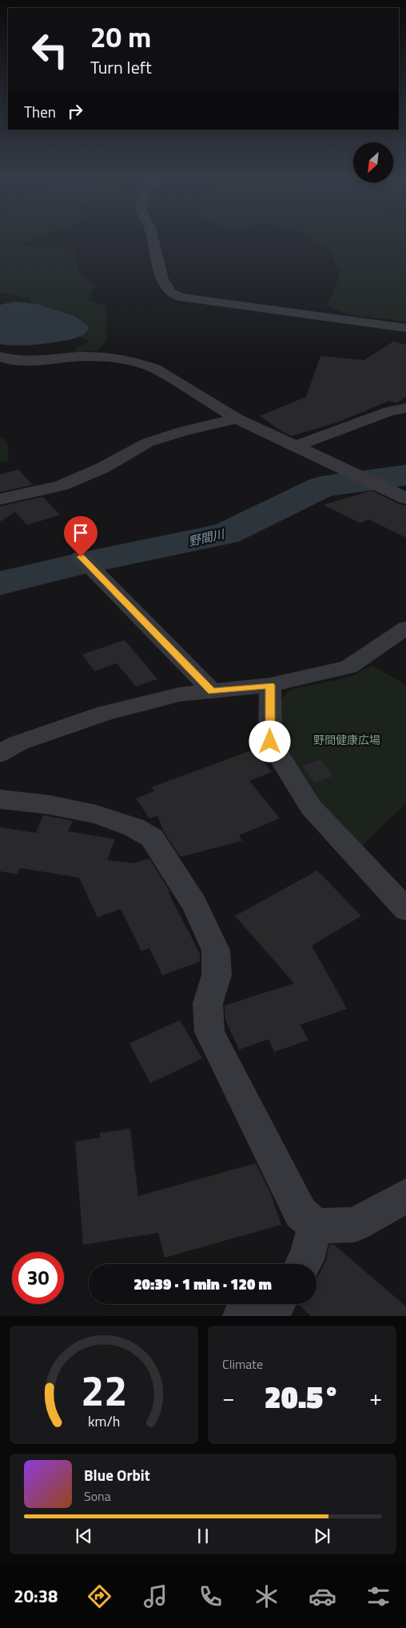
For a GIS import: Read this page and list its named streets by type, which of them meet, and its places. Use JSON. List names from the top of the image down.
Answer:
{
  "water": ["野間川"],
  "parks": ["野間健康広場"],
  "north": "bottom left",
  "page": {
    "turn": ["20 m", "Turn left"],
    "then": "Then",
    "limit": "30",
    "trip": "20:39 · 1 min · 120 m",
    "tile": "Climate",
    "heat": ["−", "20.5°", "+"],
    "song": ["Blue Orbit", "Sona"],
    "tabs": "20:38",
    "gauge": ["22", "km/h"]
  }
}
